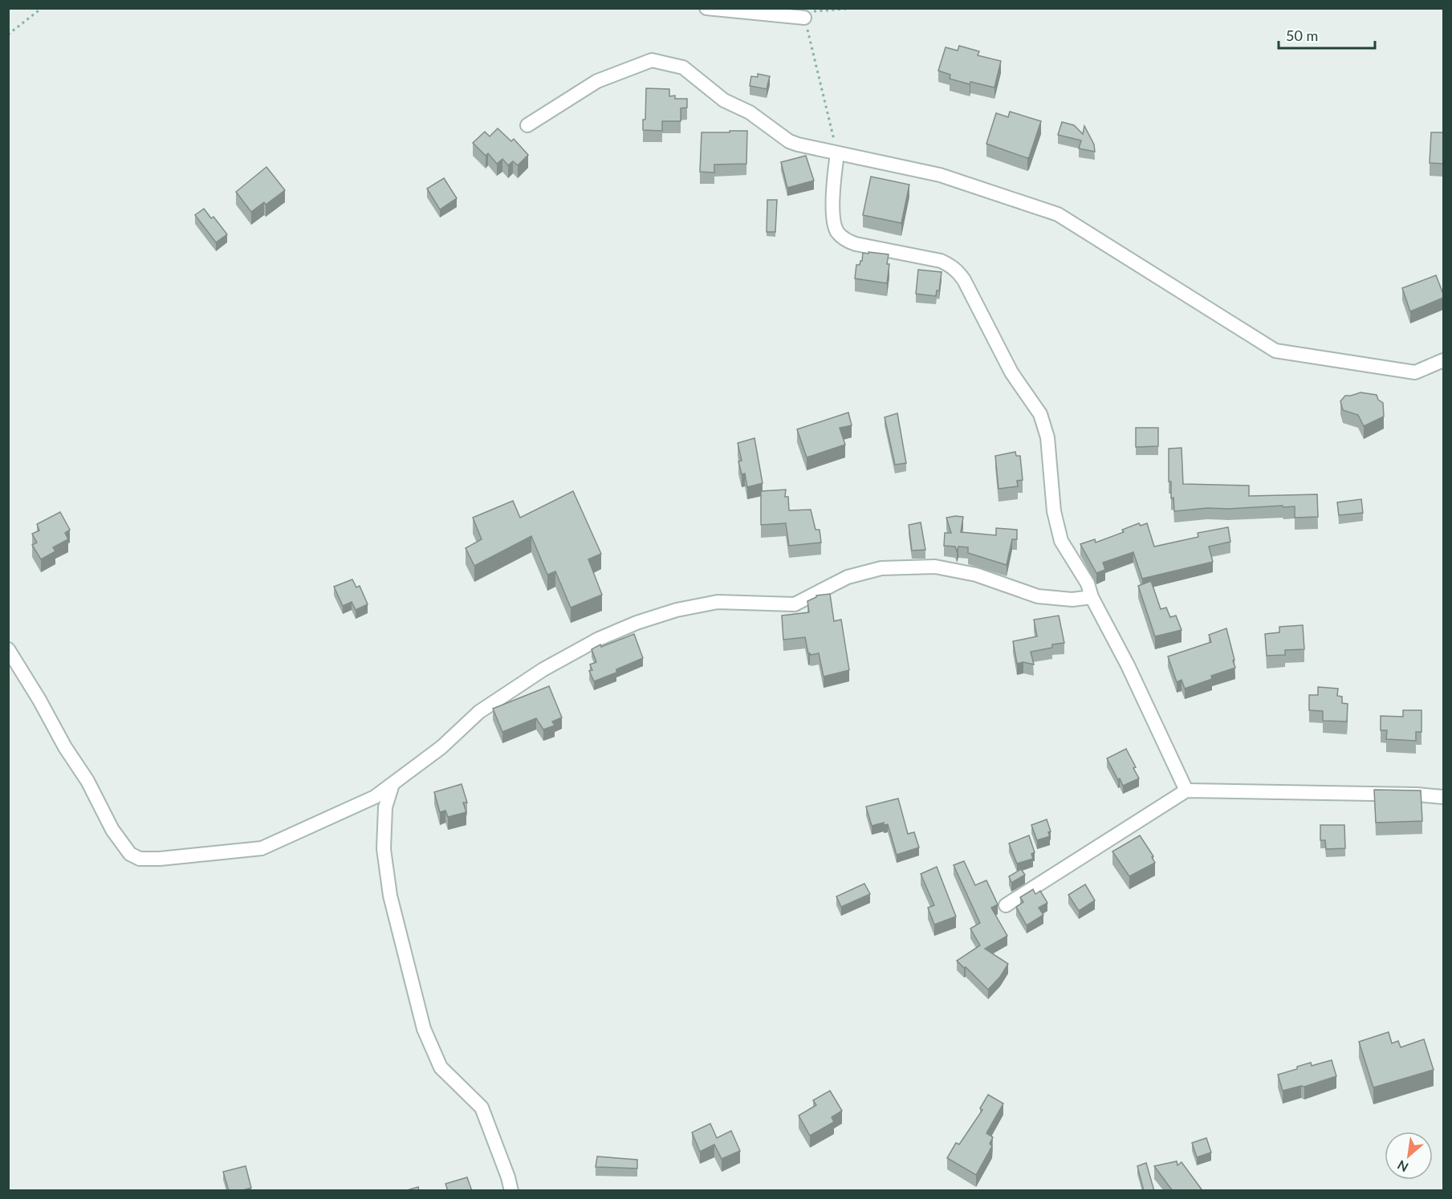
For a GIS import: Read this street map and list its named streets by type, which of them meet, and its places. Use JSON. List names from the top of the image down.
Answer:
{
  "scale_bar": "50 m",
  "north": "bottom left"
}
